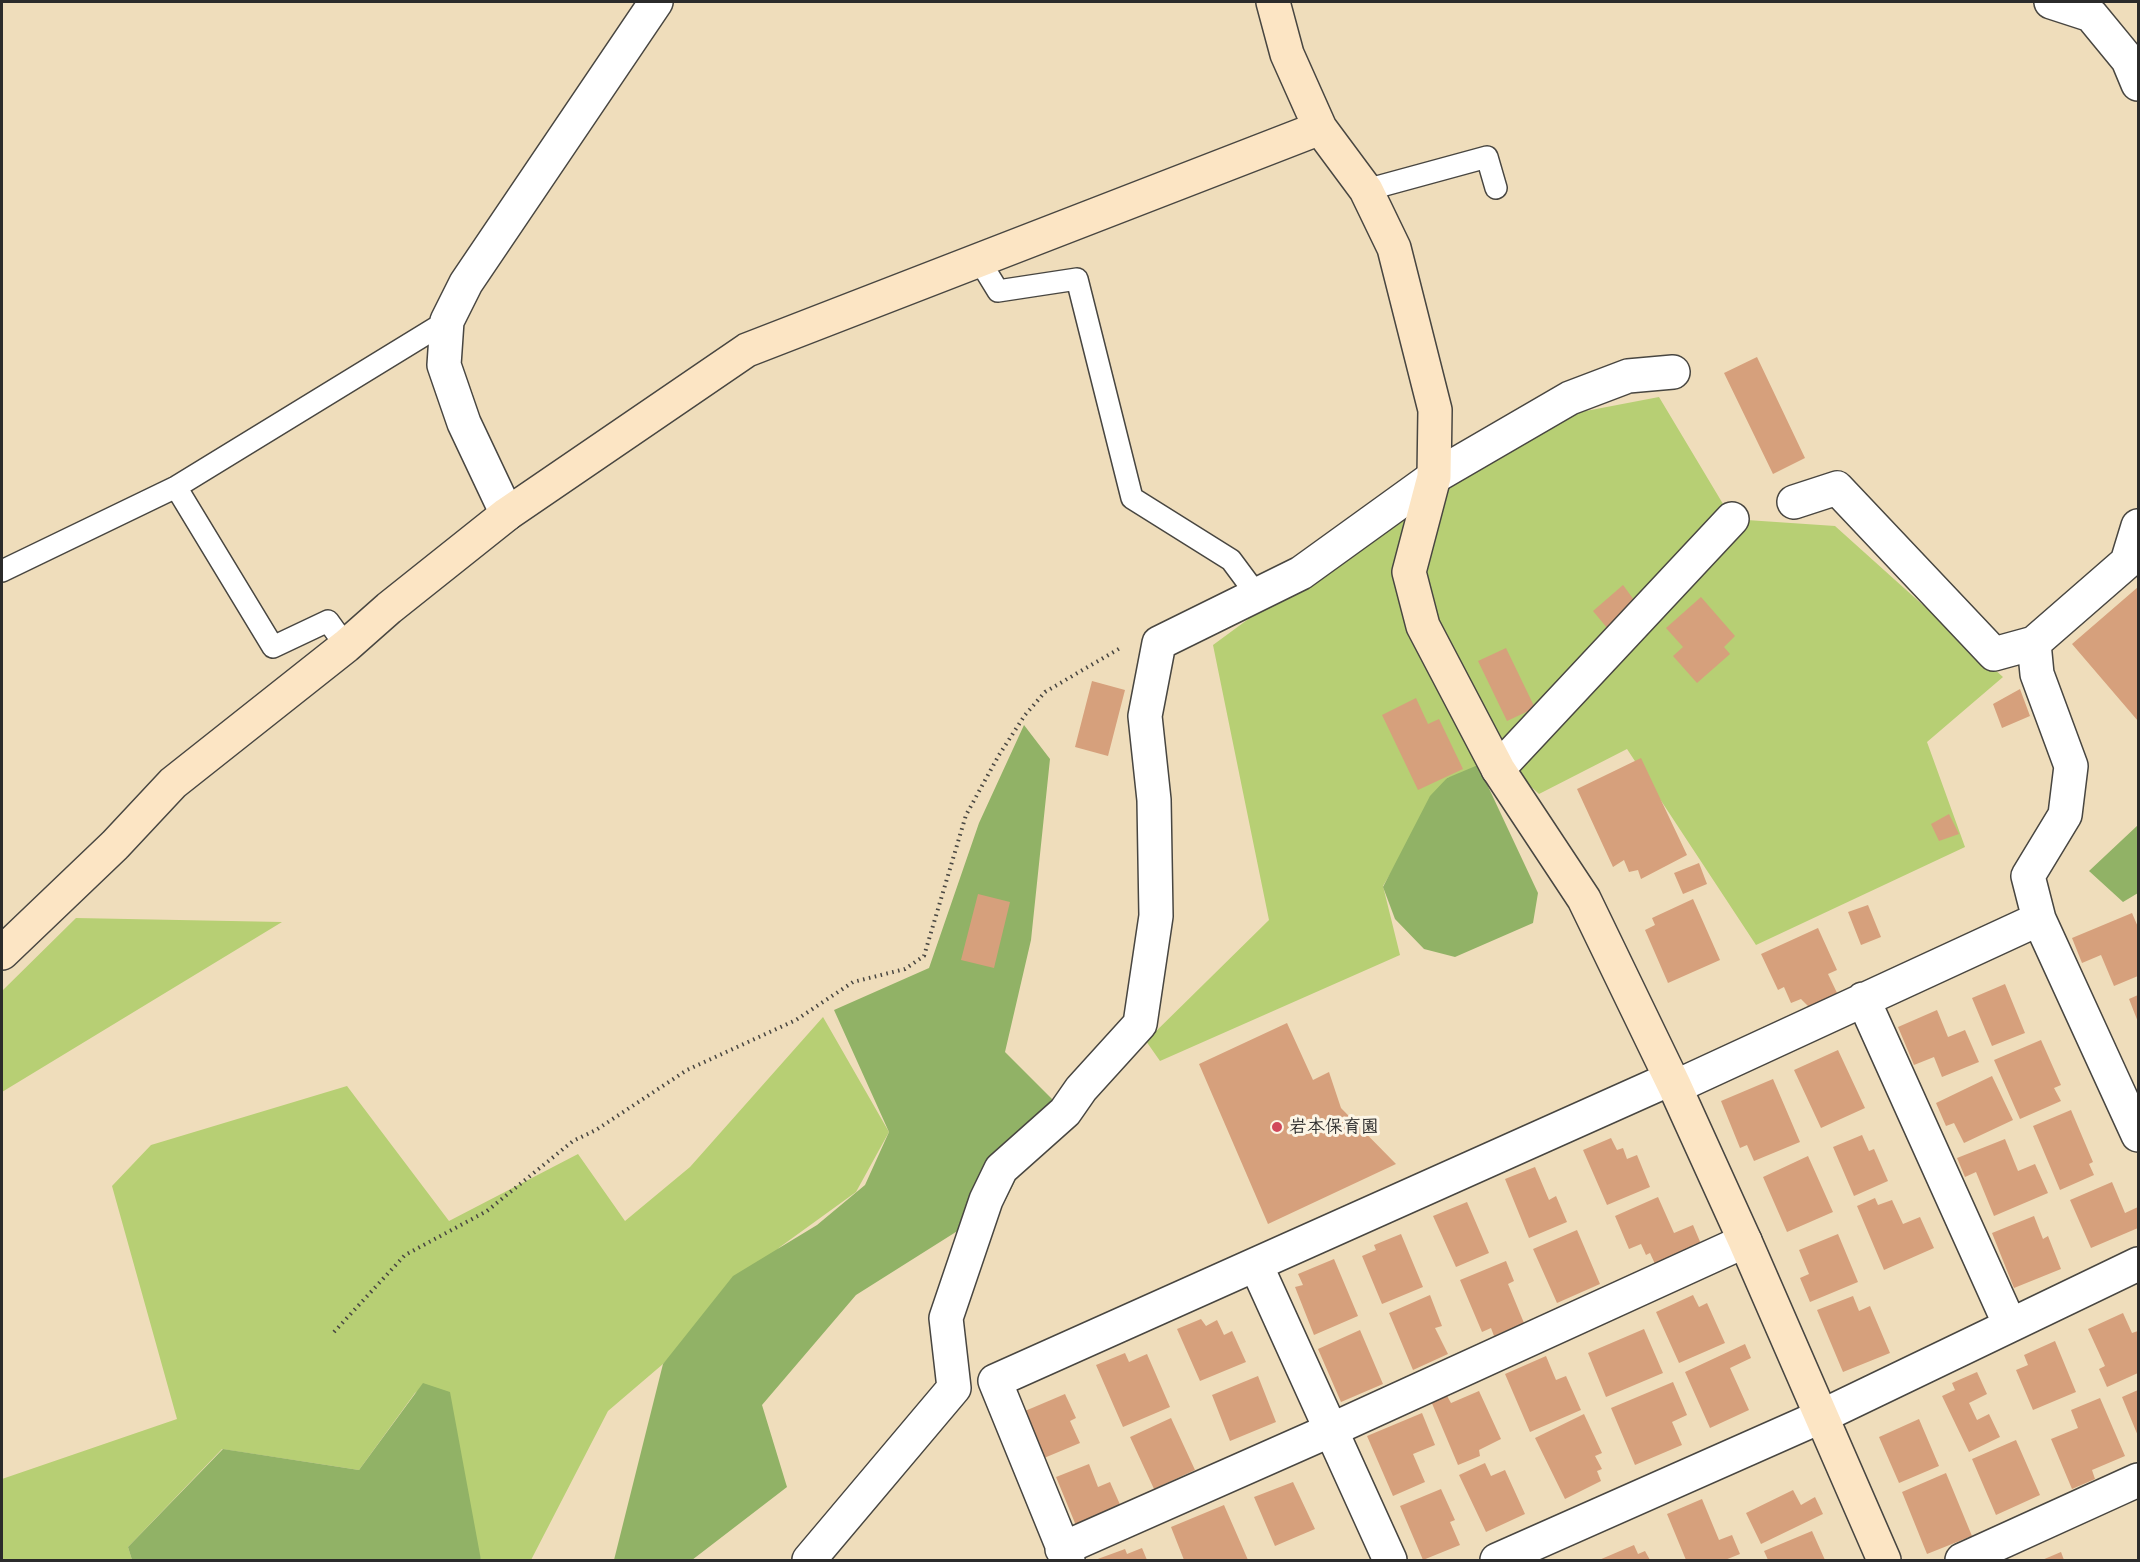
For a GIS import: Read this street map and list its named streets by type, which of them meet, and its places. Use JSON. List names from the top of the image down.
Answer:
{
  "places": ["岩本保育園"]
}
